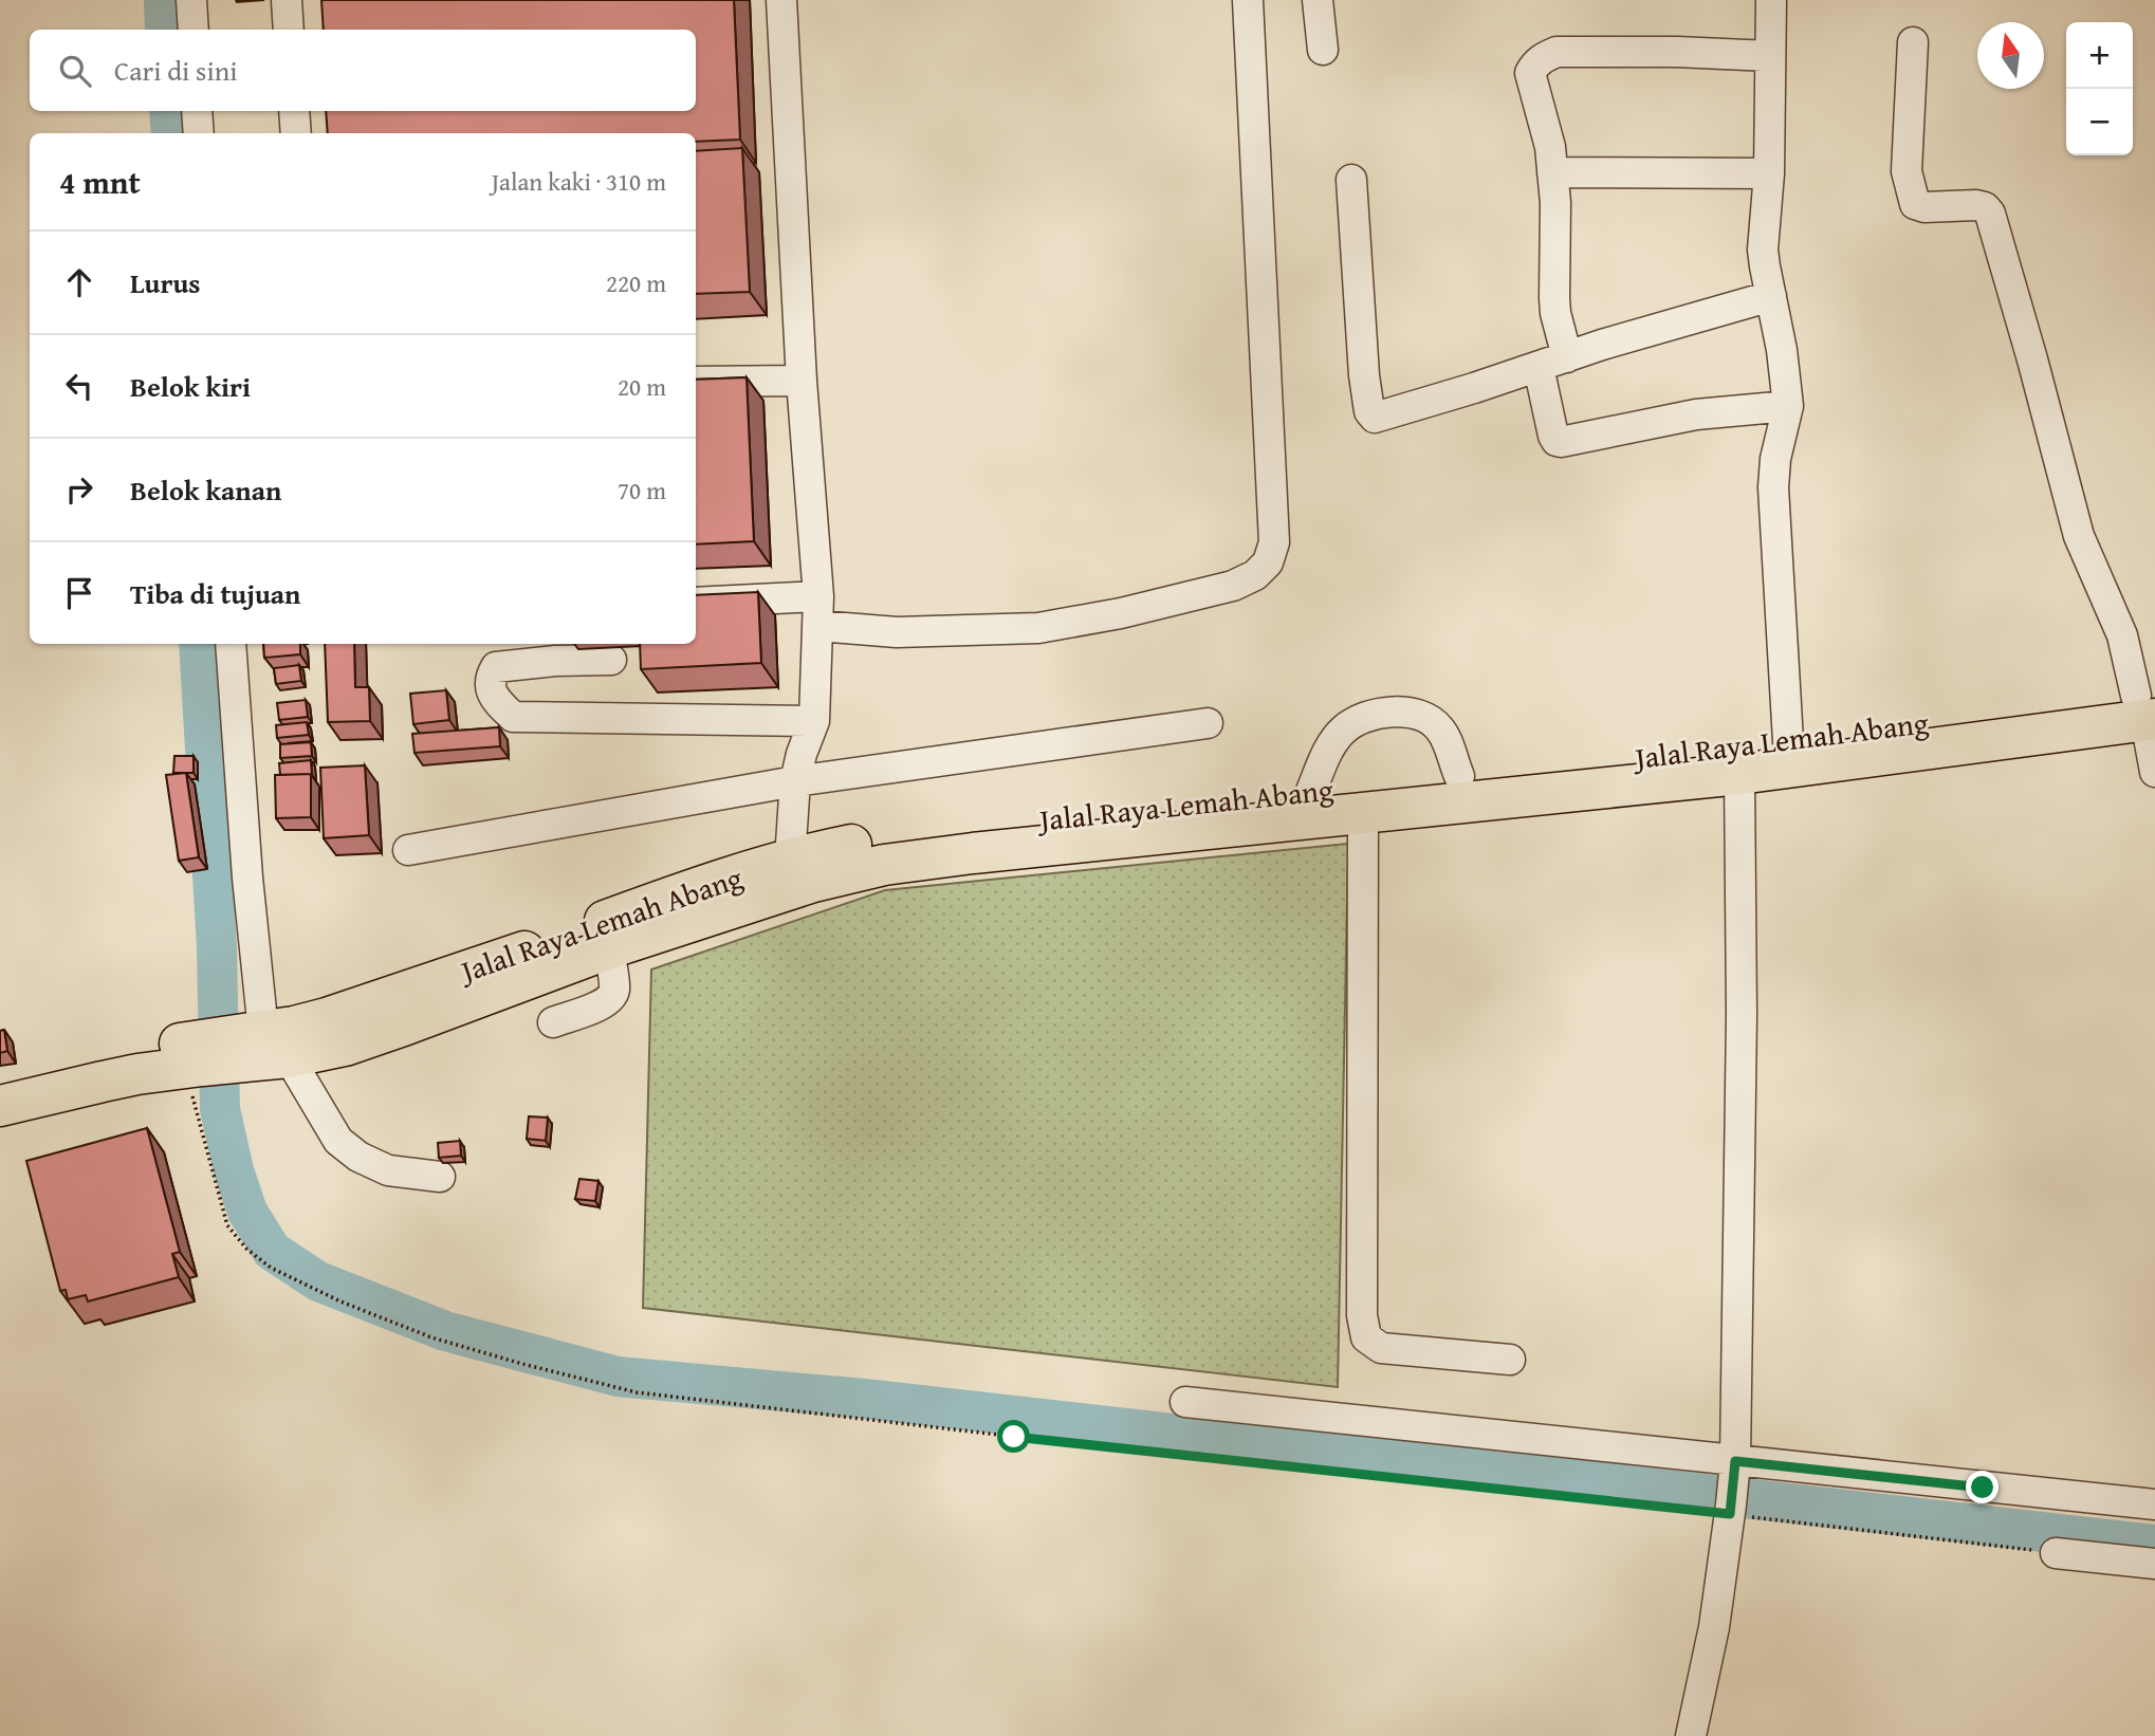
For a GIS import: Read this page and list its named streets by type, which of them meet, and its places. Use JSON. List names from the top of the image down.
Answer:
{
  "streets": {
    "highway": ["Jalal Raya Lemah Abang"]
  },
  "north": "top",
  "page": {
    "map_buttons": ["+", "−"],
    "search": "Cari di sini",
    "heading": ["4 mnt", "Jalan kaki · 310 m"],
    "list": [
      ["Lurus", "220 m"],
      ["Belok kiri", "20 m"],
      ["Belok kanan", "70 m"],
      "Tiba di tujuan"
    ]
  }
}
